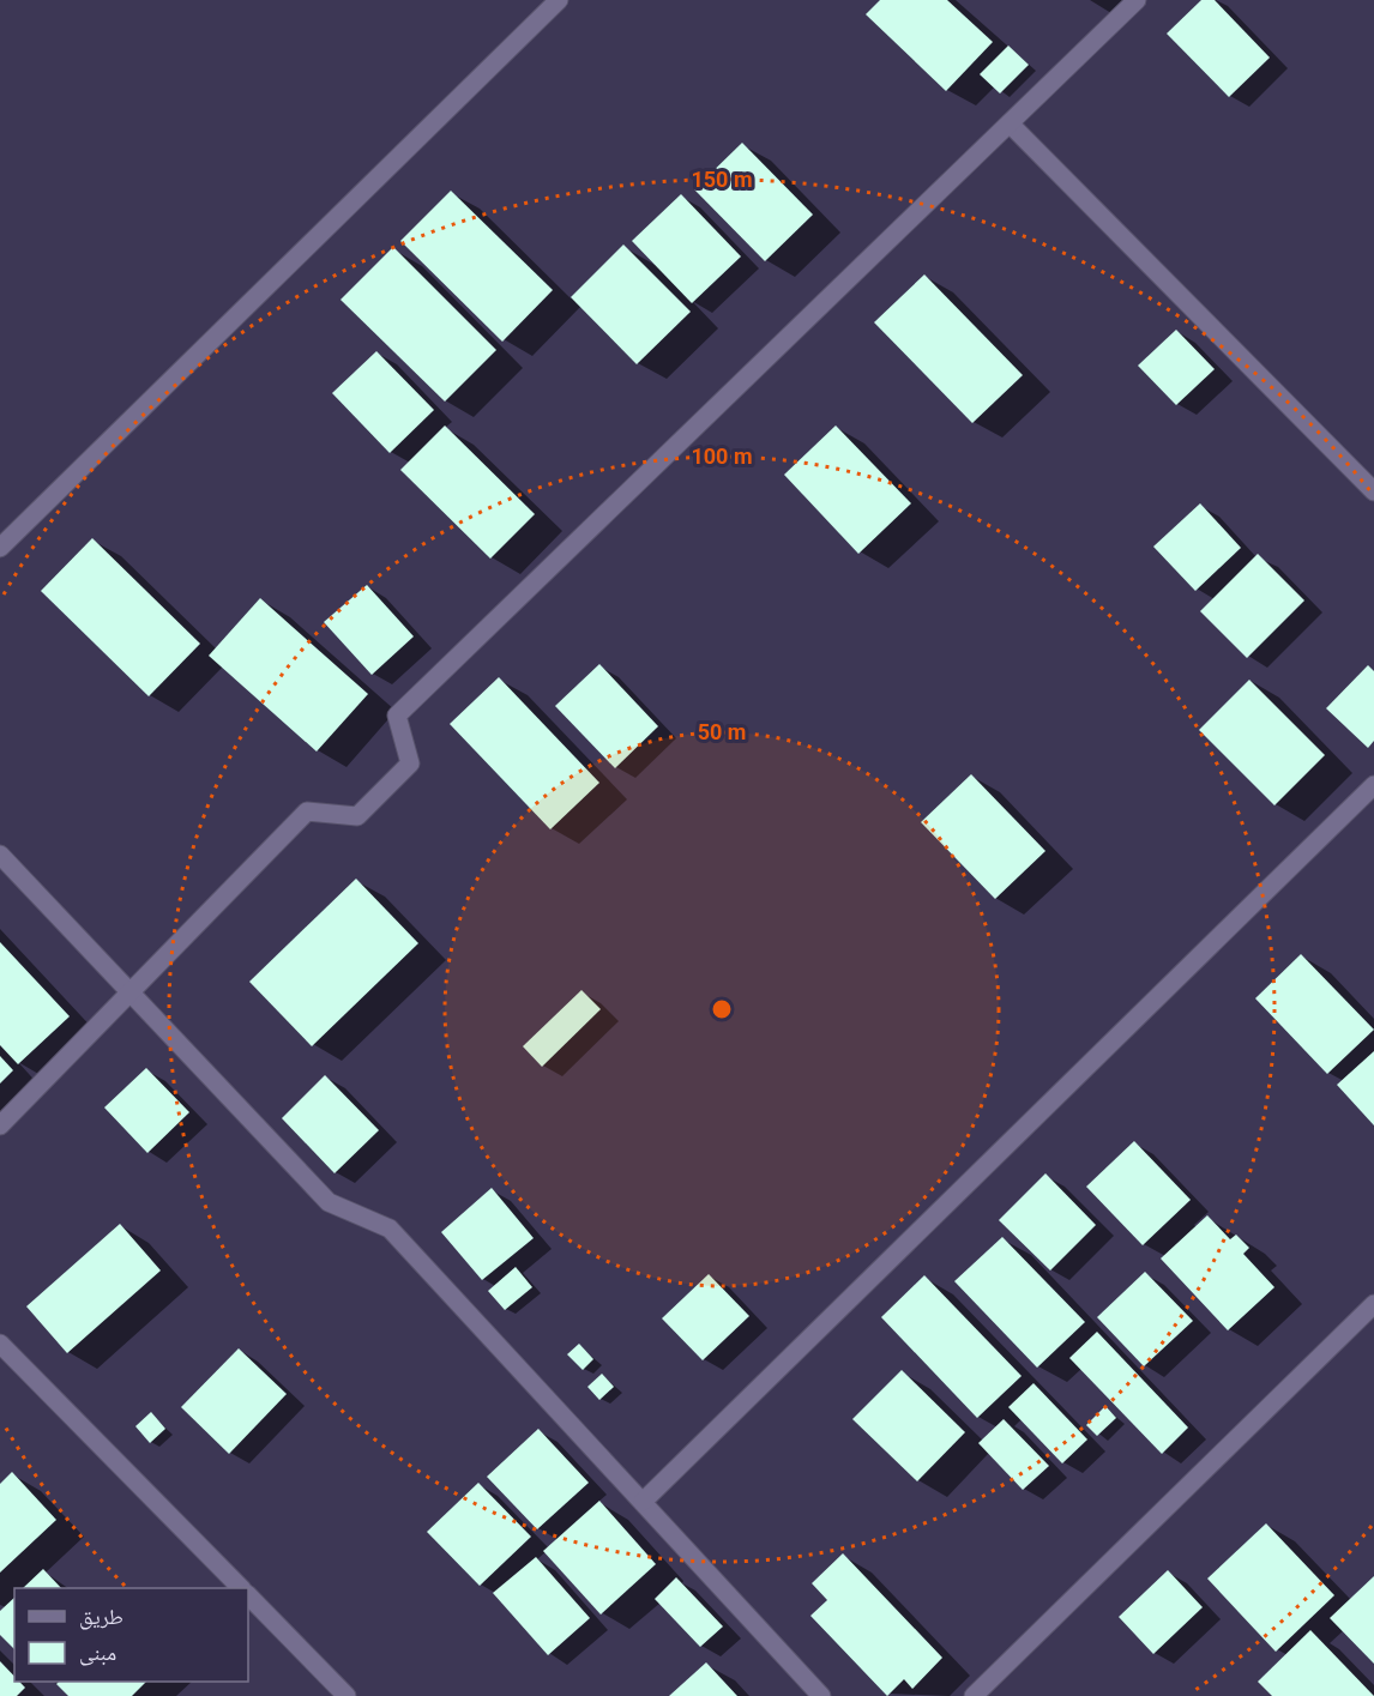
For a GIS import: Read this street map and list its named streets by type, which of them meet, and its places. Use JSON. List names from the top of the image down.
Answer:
{
  "legend": ["طريق", "مبنى"],
  "rings": ["150 m", "100 m", "50 m"]
}
